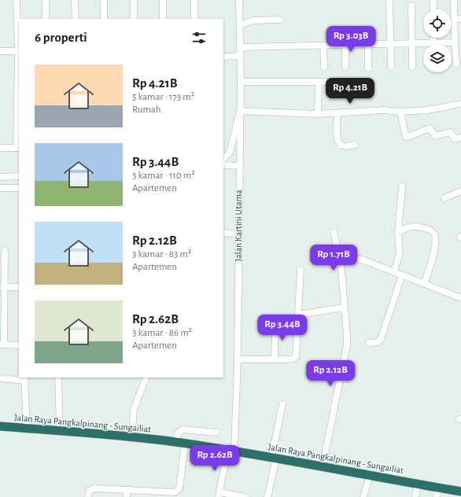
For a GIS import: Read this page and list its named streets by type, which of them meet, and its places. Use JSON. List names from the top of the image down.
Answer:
{
  "streets": {
    "highway": ["Jalan Raya Pangkalpinang - Sungailiat"],
    "street": ["Jalan Kartini Utama"]
  },
  "crossings": [
    ["Jalan Kartini Utama", "Jalan Raya Pangkalpinang - Sungailiat"]
  ],
  "page": {
    "heading": "6 properti",
    "price": [
      "Rp 3.03B",
      "Rp 4.21B",
      "Rp 1.71B",
      "Rp 3.44B",
      "Rp 2.12B",
      "Rp 2.62B"
    ],
    "list": [
      {
        "name": "Rp 4.21B",
        "note": "5 kamar · 173 m² · Rumah"
      },
      {
        "name": "Rp 3.44B",
        "note": "3 kamar · 110 m² · Apartemen"
      },
      {
        "name": "Rp 2.12B",
        "note": "3 kamar · 83 m² · Apartemen"
      },
      {
        "name": "Rp 2.62B",
        "note": "3 kamar · 86 m² · Apartemen"
      }
    ]
  }
}
